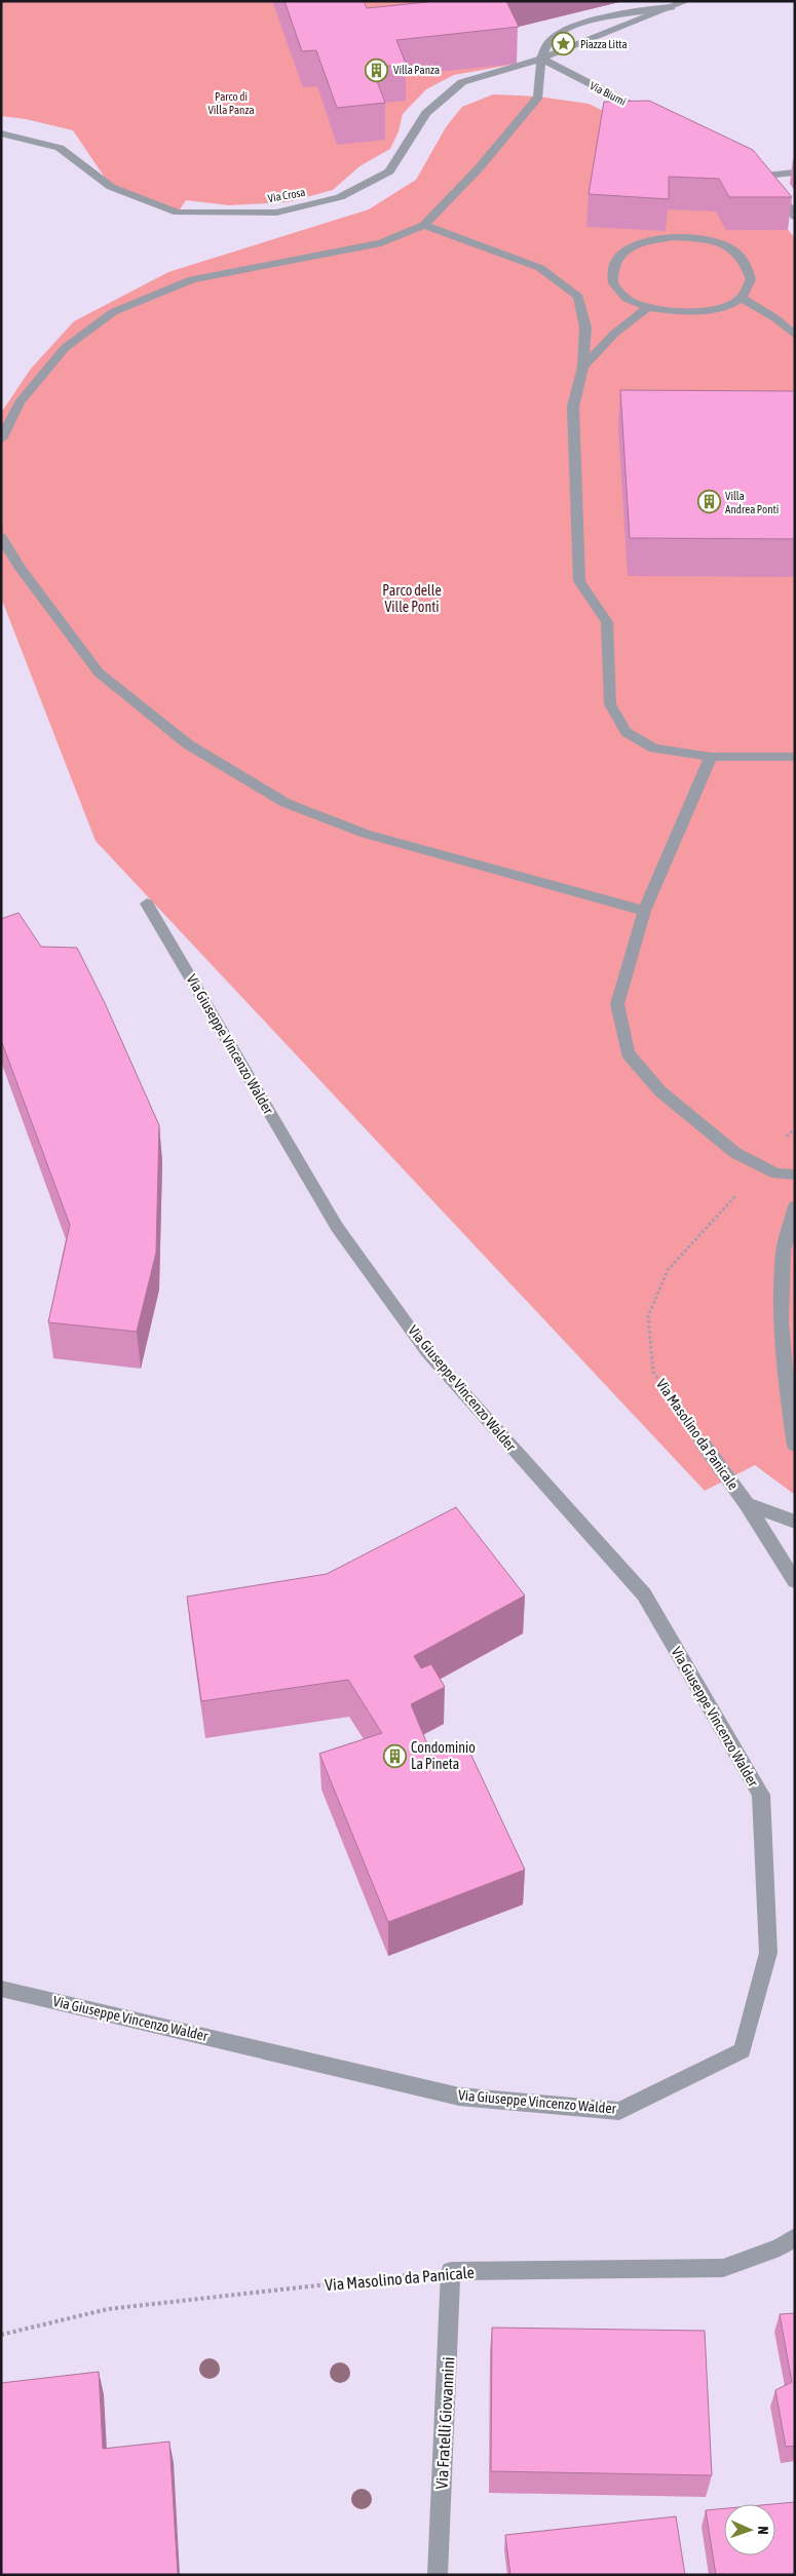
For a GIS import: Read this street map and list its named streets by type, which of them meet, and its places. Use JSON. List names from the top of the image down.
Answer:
{
  "streets": {
    "street": [
      "Via Biumi",
      "Via Crosa",
      "Via Giuseppe Vincenzo Walder",
      "Via Masolino da Panicale",
      "Via Fratelli Giovannini"
    ]
  },
  "crossings": [
    ["Via Biumi", "Via Crosa"],
    ["Via Masolino da Panicale", "Via Fratelli Giovannini"]
  ],
  "parks": ["Parco di Villa Panza", "Parco delle Ville Ponti"],
  "places": {
    "place": ["Piazza Litta"],
    "building": ["Villa Panza", "Villa Andrea Ponti", "Condominio La Pineta"]
  },
  "north": "right"
}
